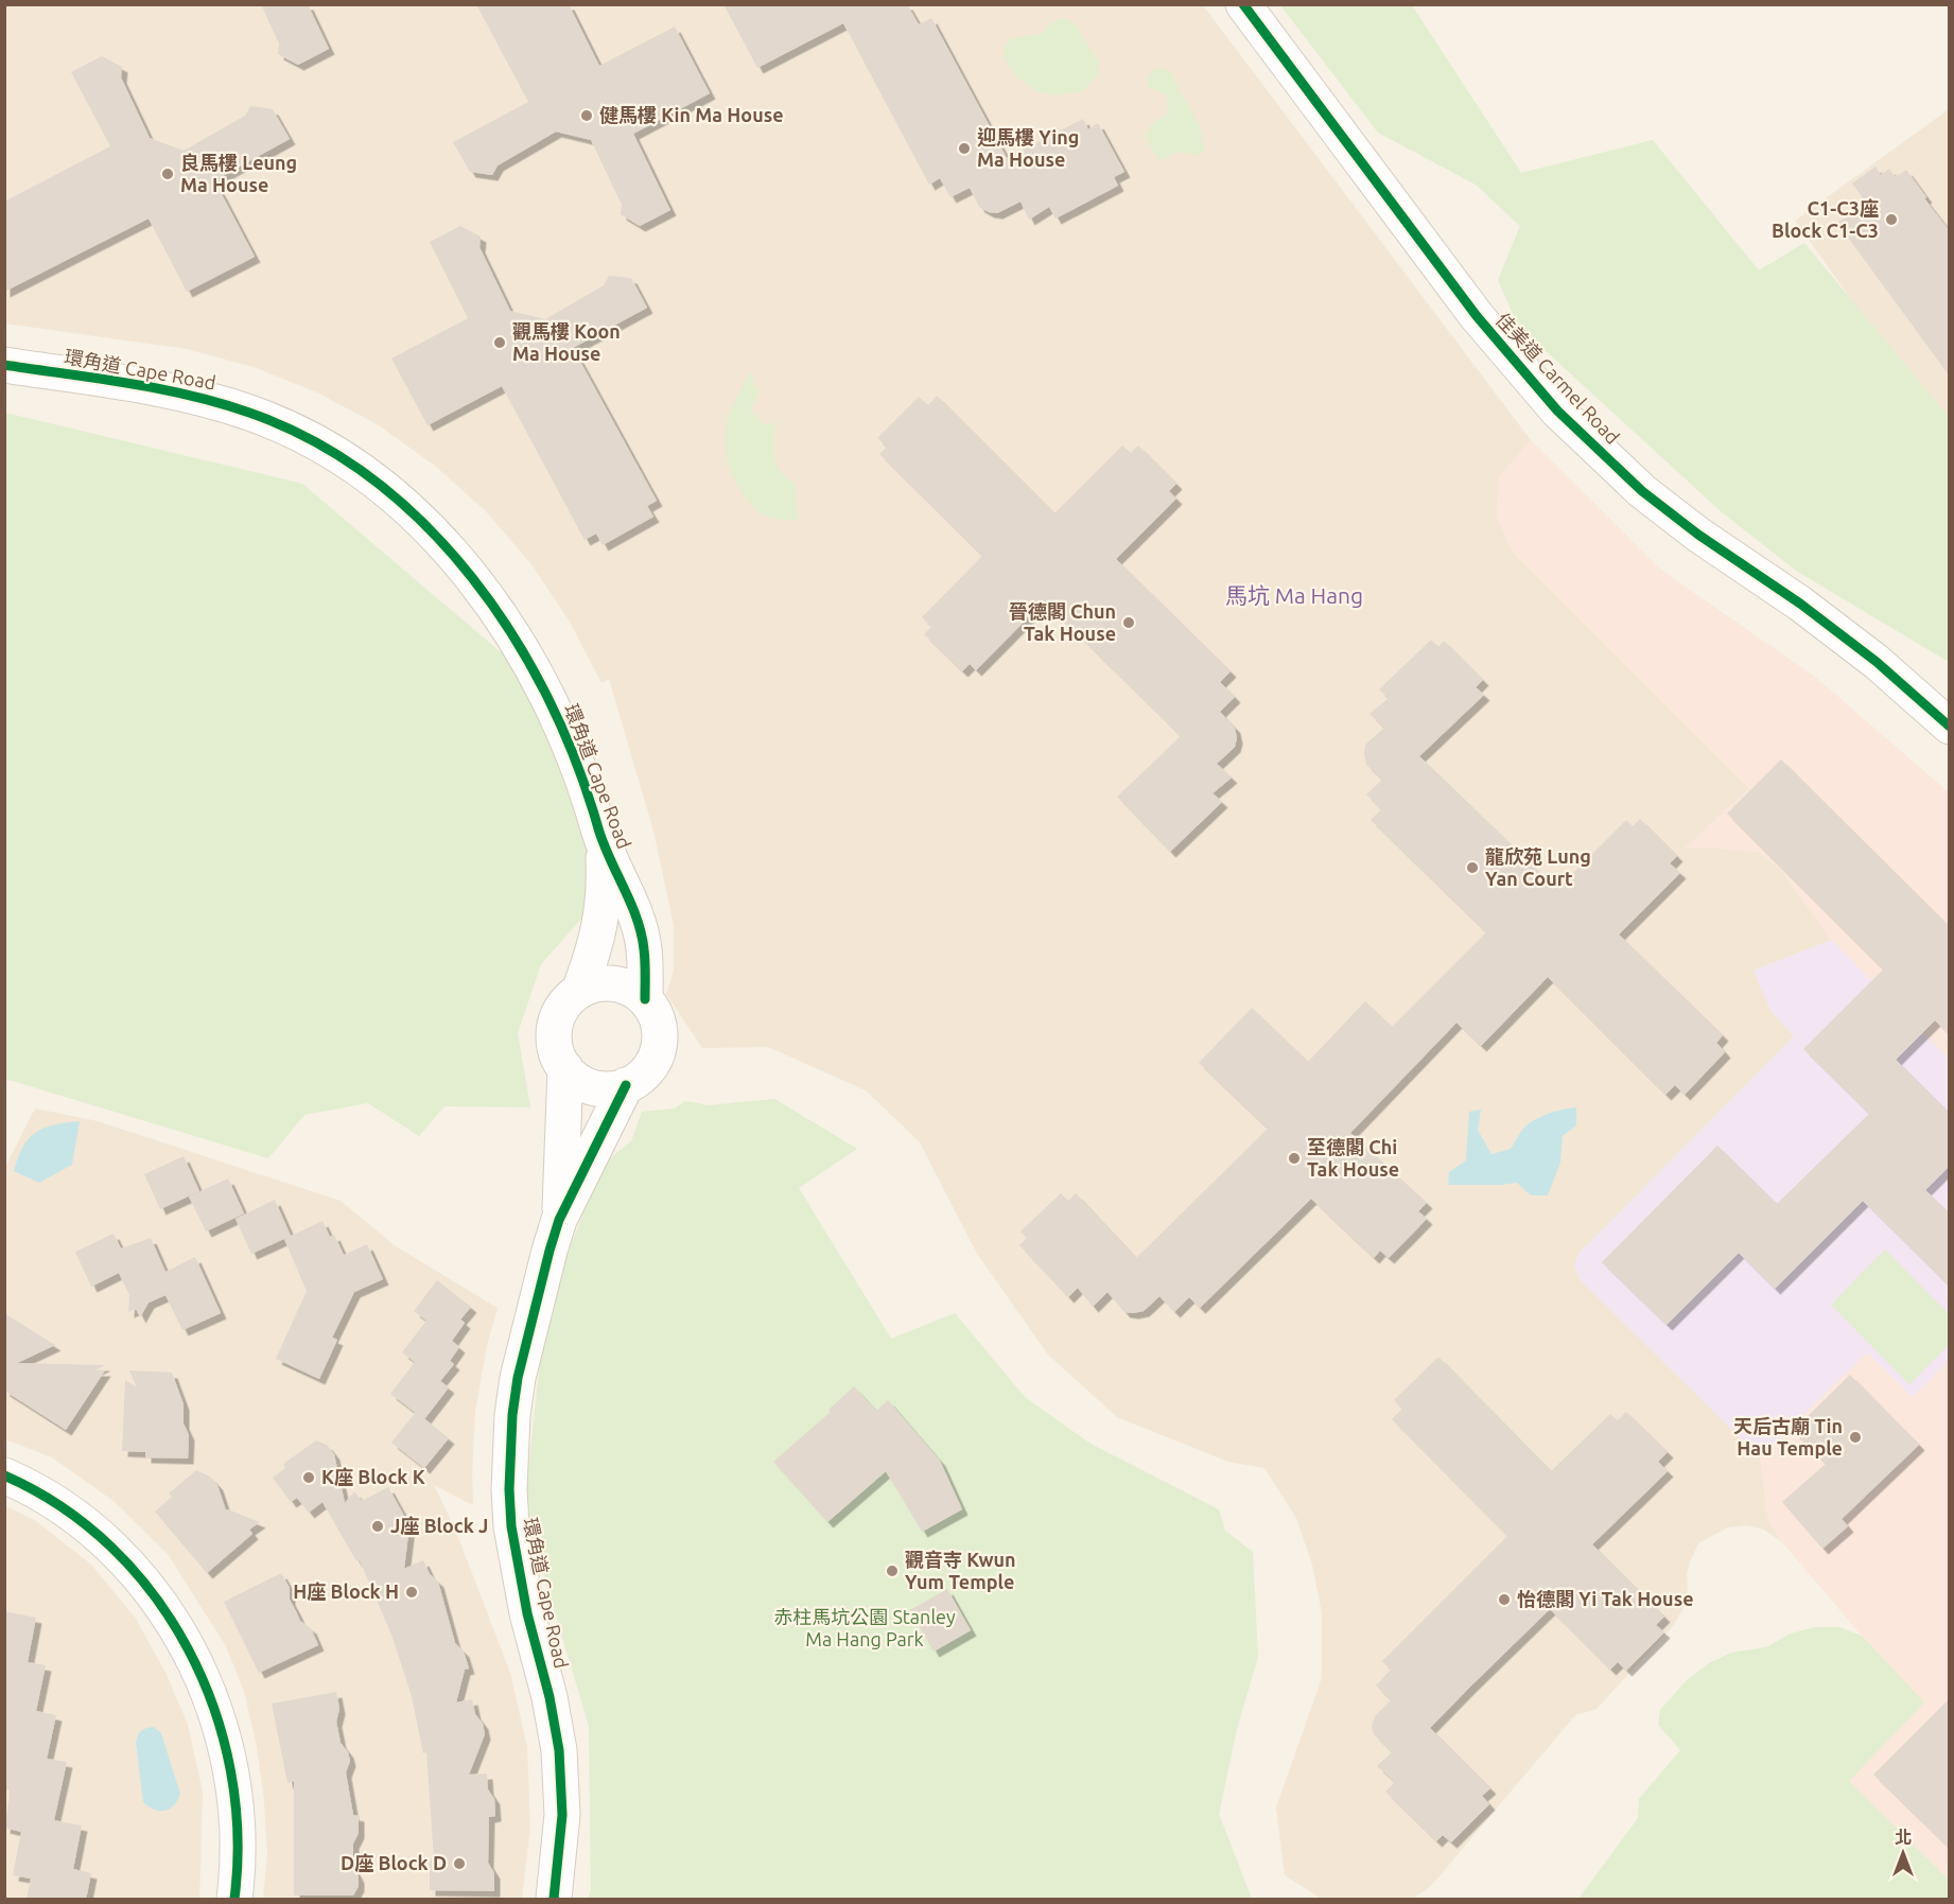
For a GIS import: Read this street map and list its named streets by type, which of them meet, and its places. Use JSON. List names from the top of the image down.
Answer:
{
  "streets": {
    "street": ["環角道 Cape Road", "佳美道 Carmel Road"]
  },
  "districts": ["馬坑 Ma Hang"],
  "parks": ["赤柱馬坑公園 Stanley Ma Hang Park"],
  "places": [
    "健馬樓 Kin Ma House",
    "迎馬樓 Ying Ma House",
    "良馬樓 Leung Ma House",
    "C1-C3座 Block C1-C3",
    "觀馬樓 Koon Ma House",
    "晉德閣 Chun Tak House",
    "龍欣苑 Lung Yan Court",
    "至德閣 Chi Tak House",
    "天后古廟 Tin Hau Temple",
    "K座 Block K",
    "J座 Block J",
    "觀音寺 Kwun Yum Temple",
    "H座 Block H",
    "怡德閣 Yi Tak House",
    "D座 Block D"
  ],
  "north": "top"
}
